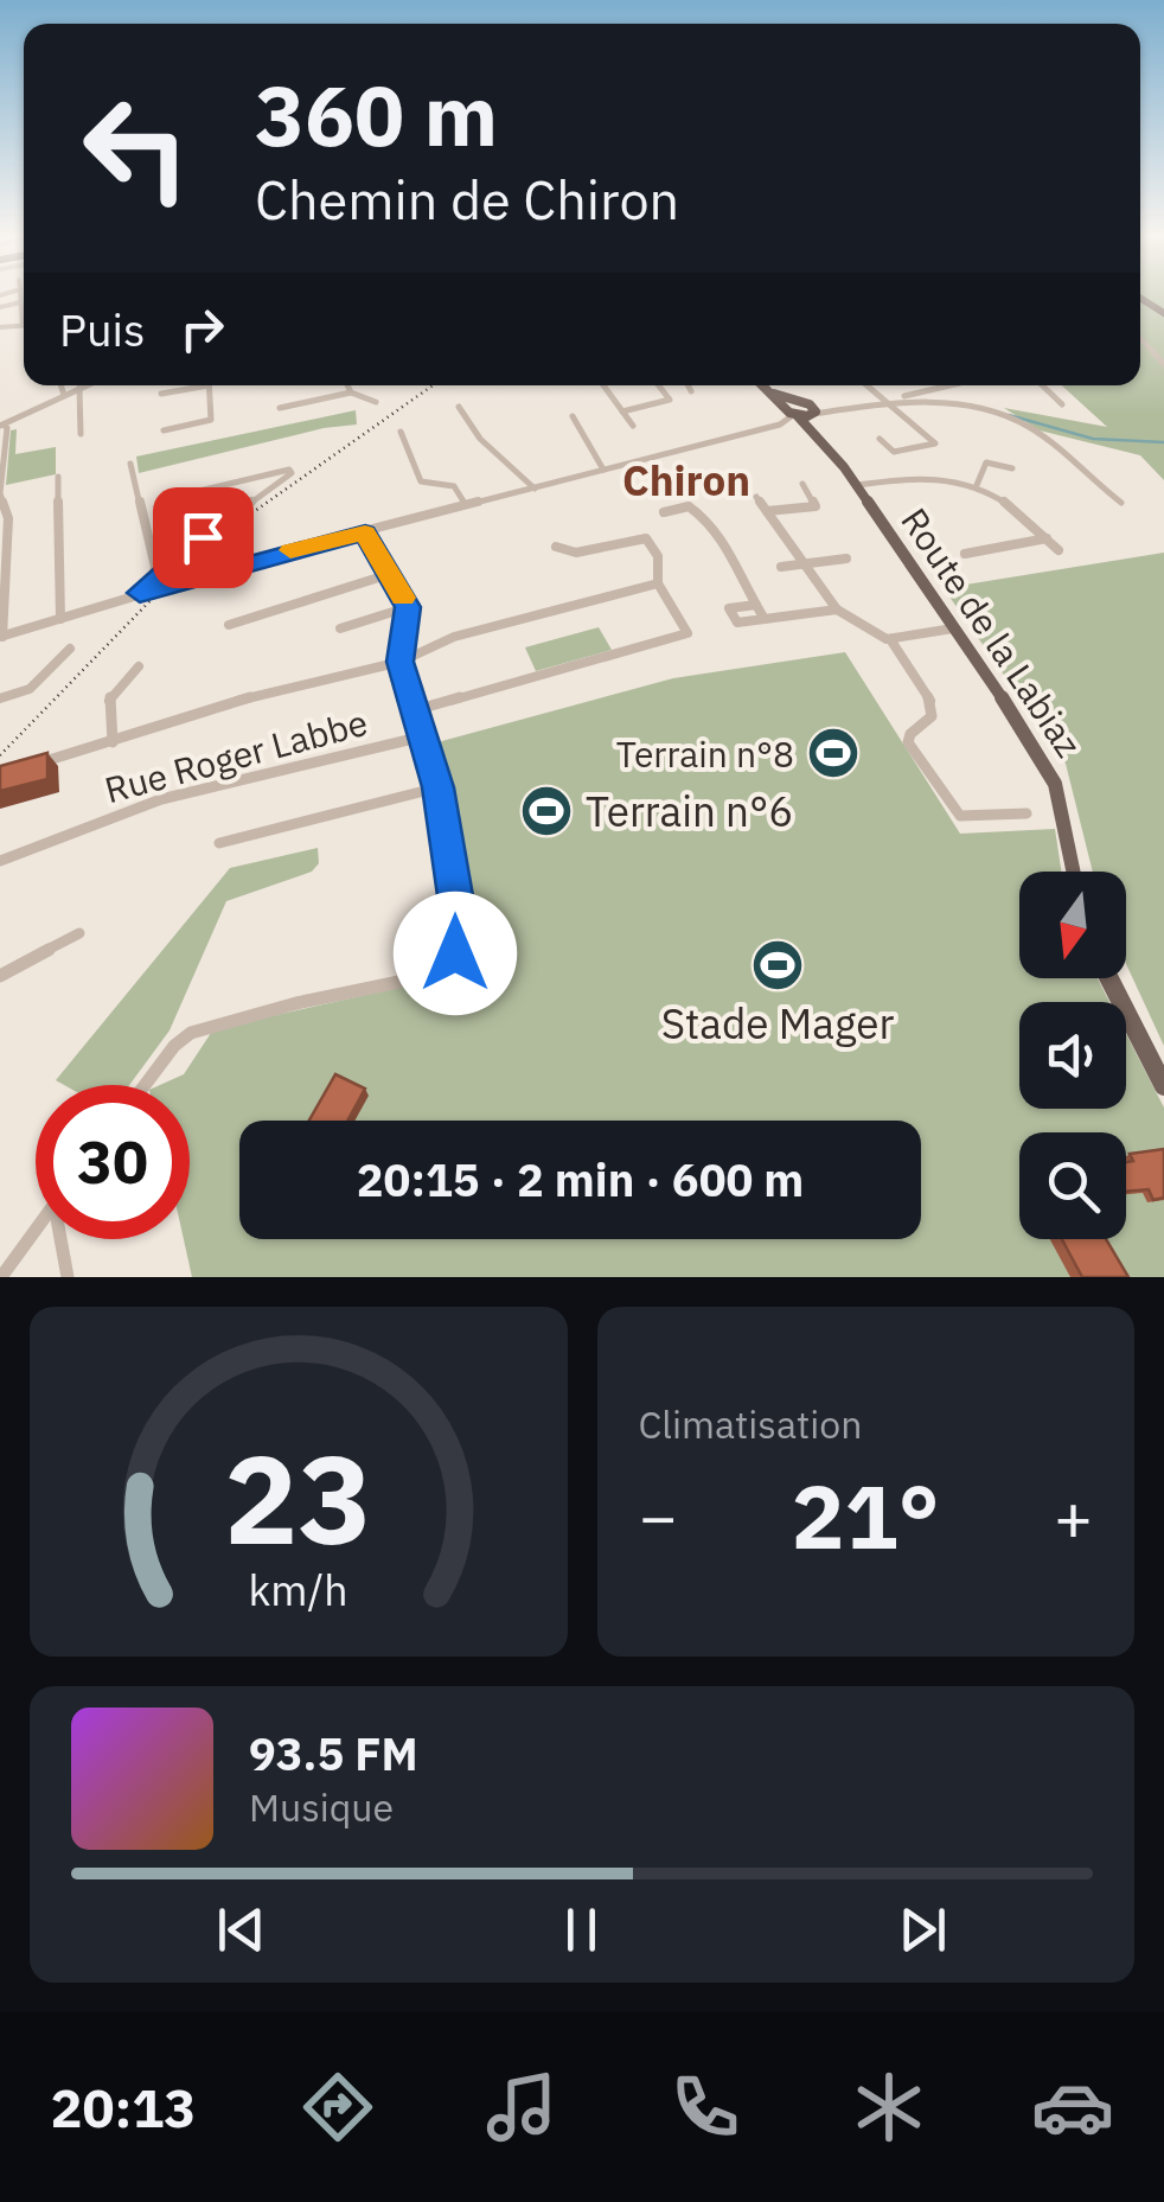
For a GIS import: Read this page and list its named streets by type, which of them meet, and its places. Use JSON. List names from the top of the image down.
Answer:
{
  "streets": {
    "main road": ["Route de la Labiaz"],
    "street": ["Rue Roger Labbe"]
  },
  "districts": ["Chiron"],
  "places": {
    "sports": ["Terrain n°8", "Terrain n°6", "Stade Mager"]
  },
  "north": "bottom",
  "page": {
    "turn": ["360 m", "Chemin de Chiron"],
    "then": "Puis",
    "limit": "30",
    "trip": "20:15 · 2 min · 600 m",
    "tile": "Climatisation",
    "heat": ["−", "21°", "+"],
    "song": ["93.5 FM", "Musique"],
    "tabs": "20:13",
    "gauge": ["23", "km/h"]
  }
}
